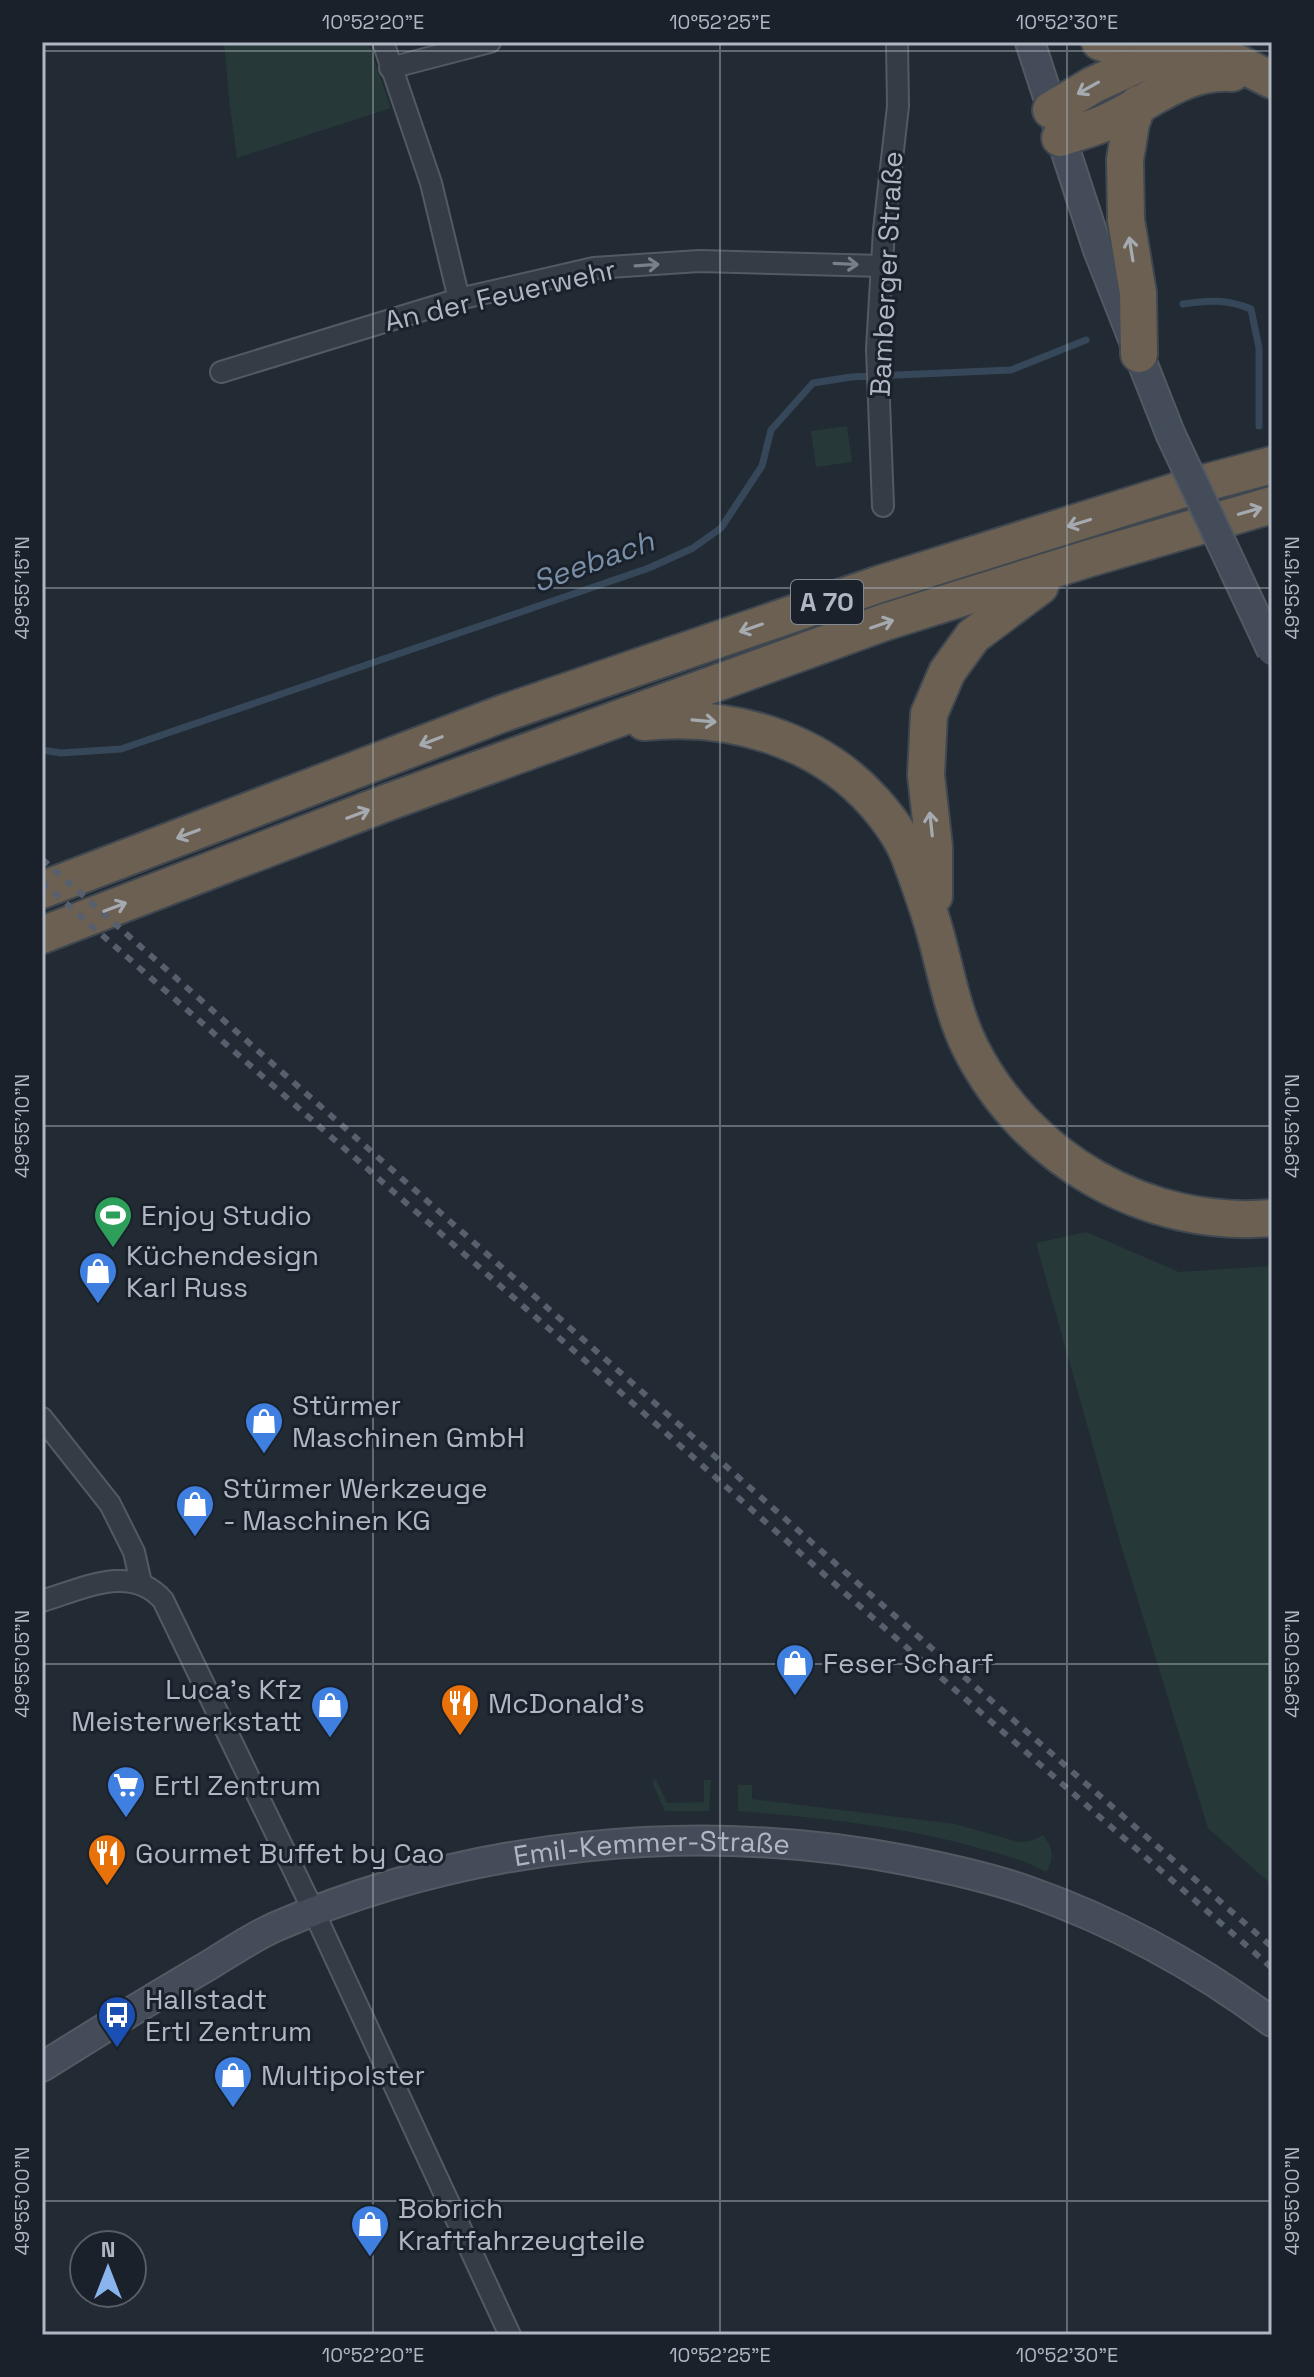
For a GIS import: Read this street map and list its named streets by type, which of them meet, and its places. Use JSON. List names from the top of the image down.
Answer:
{
  "streets": {
    "highway": ["A 70"],
    "street": ["Bamberger Straße", "An der Feuerwehr", "Emil-Kemmer-Straße"]
  },
  "crossings": [
    ["Bamberger Straße", "An der Feuerwehr"]
  ],
  "one_way": ["An der Feuerwehr"],
  "water": ["Seebach"],
  "places": {
    "sports": ["Enjoy Studio"],
    "shop": [
      "Küchendesign Karl Russ",
      "Stürmer Maschinen GmbH",
      "Stürmer Werkzeuge - Maschinen KG",
      "Feser Scharf",
      "Luca's Kfz Meisterwerkstatt",
      "Multipolster",
      "Bobrich Kraftfahrzeugteile"
    ],
    "restaurant": ["McDonald's", "Gourmet Buffet by Cao"],
    "supermarket": ["Ertl Zentrum"],
    "bus stop": ["Hallstadt Ertl Zentrum"]
  },
  "north": "top",
  "coordinates": [
    "10°52'20\"E",
    "10°52'25\"E",
    "10°52'30\"E",
    "49°55'15\"N",
    "49°55'10\"N",
    "49°55'05\"N",
    "49°55'00\"N"
  ]
}
